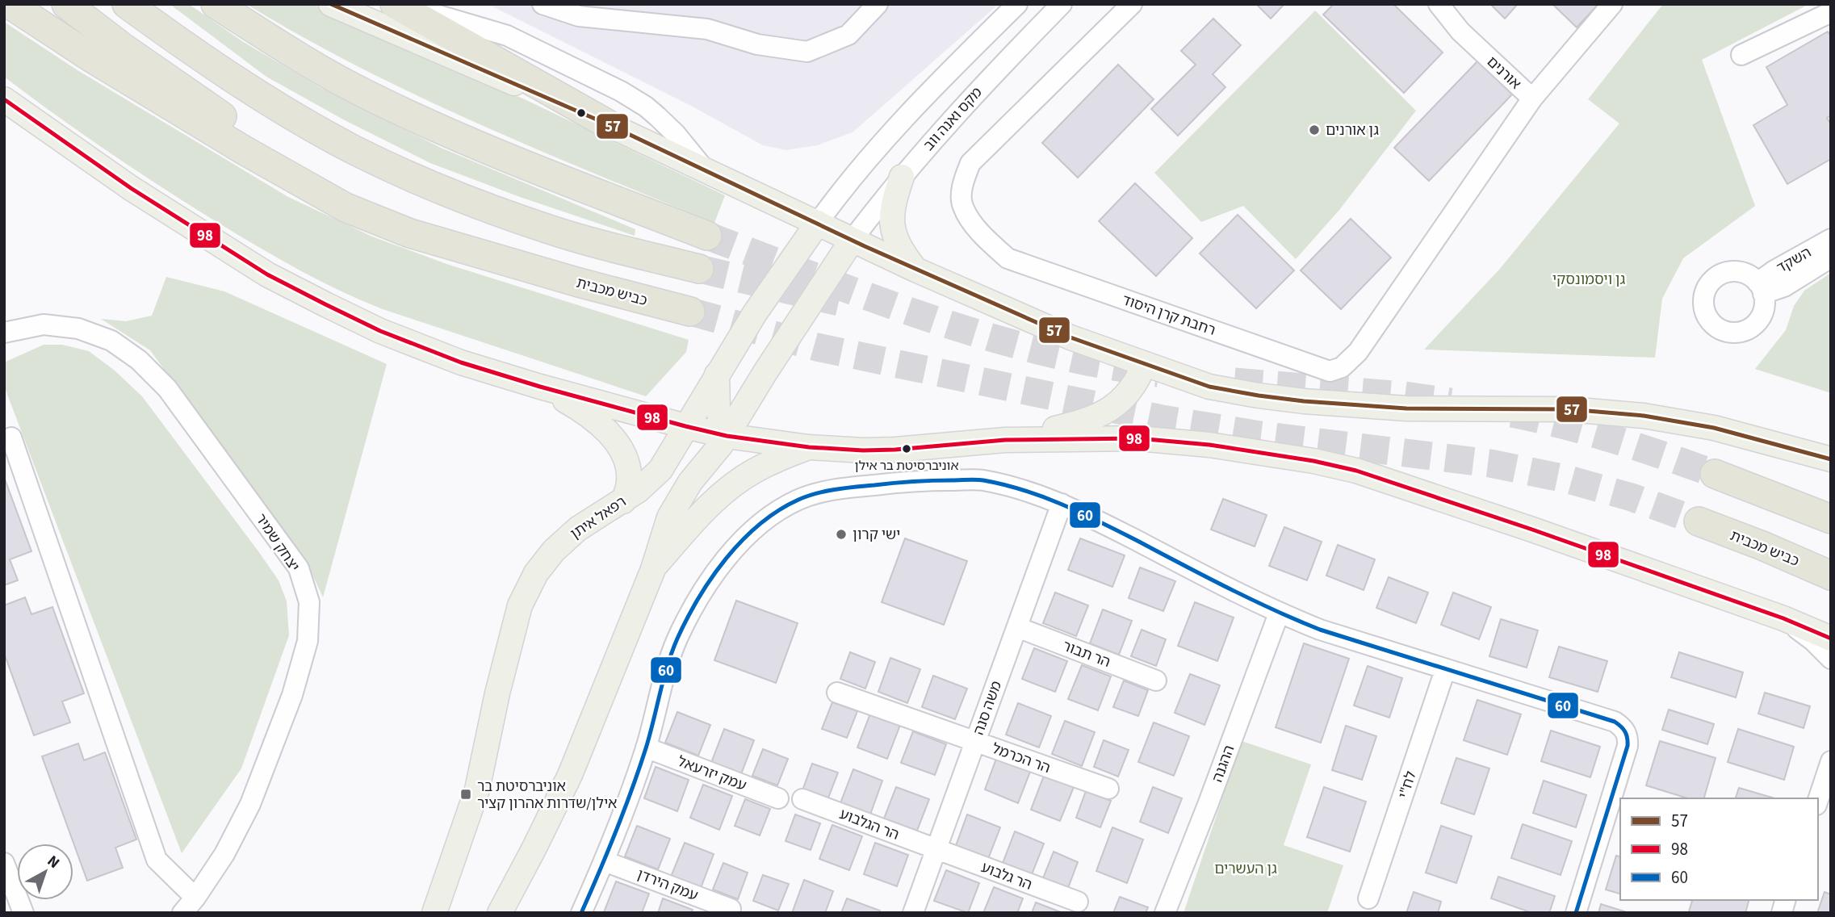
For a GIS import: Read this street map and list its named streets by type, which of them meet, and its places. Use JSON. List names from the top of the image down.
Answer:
{
  "streets": {
    "highway": ["כביש מכבית"],
    "main road": ["רפאל איתן"],
    "street": [
      "אורנים",
      "מקס ואנה ווב",
      "השקד",
      "רחבת קרן היסוד",
      "יצחק שמיר",
      "הר תבור",
      "משה סנה",
      "הר הכרמל",
      "ההגנה",
      "עמק יזרעאל",
      "לח\"י",
      "הר הגלבוע",
      "הר גלבוע",
      "עמק הירדן"
    ]
  },
  "crossings": [
    ["אורנים", "רחבת קרן היסוד"],
    ["הר תבור", "משה סנה"],
    ["משה סנה", "הר הכרמל"],
    ["משה סנה", "הר הגלבוע"],
    ["משה סנה", "הר גלבוע"],
    ["הר הגלבוע", "הר גלבוע"]
  ],
  "parks": ["גן ויסמונסקי", "גן העשרים"],
  "places": {
    "other": ["גן אורנים", "אוניברסיטת בר אילן", "ישי קרון"],
    "transit": ["אוניברסיטת בר אילן/שדרות אהרון קציר"]
  },
  "lines": ["transit line 57", "transit line 98", "transit line 60"],
  "legend": ["57", "98", "60"],
  "north": "top right"
}
